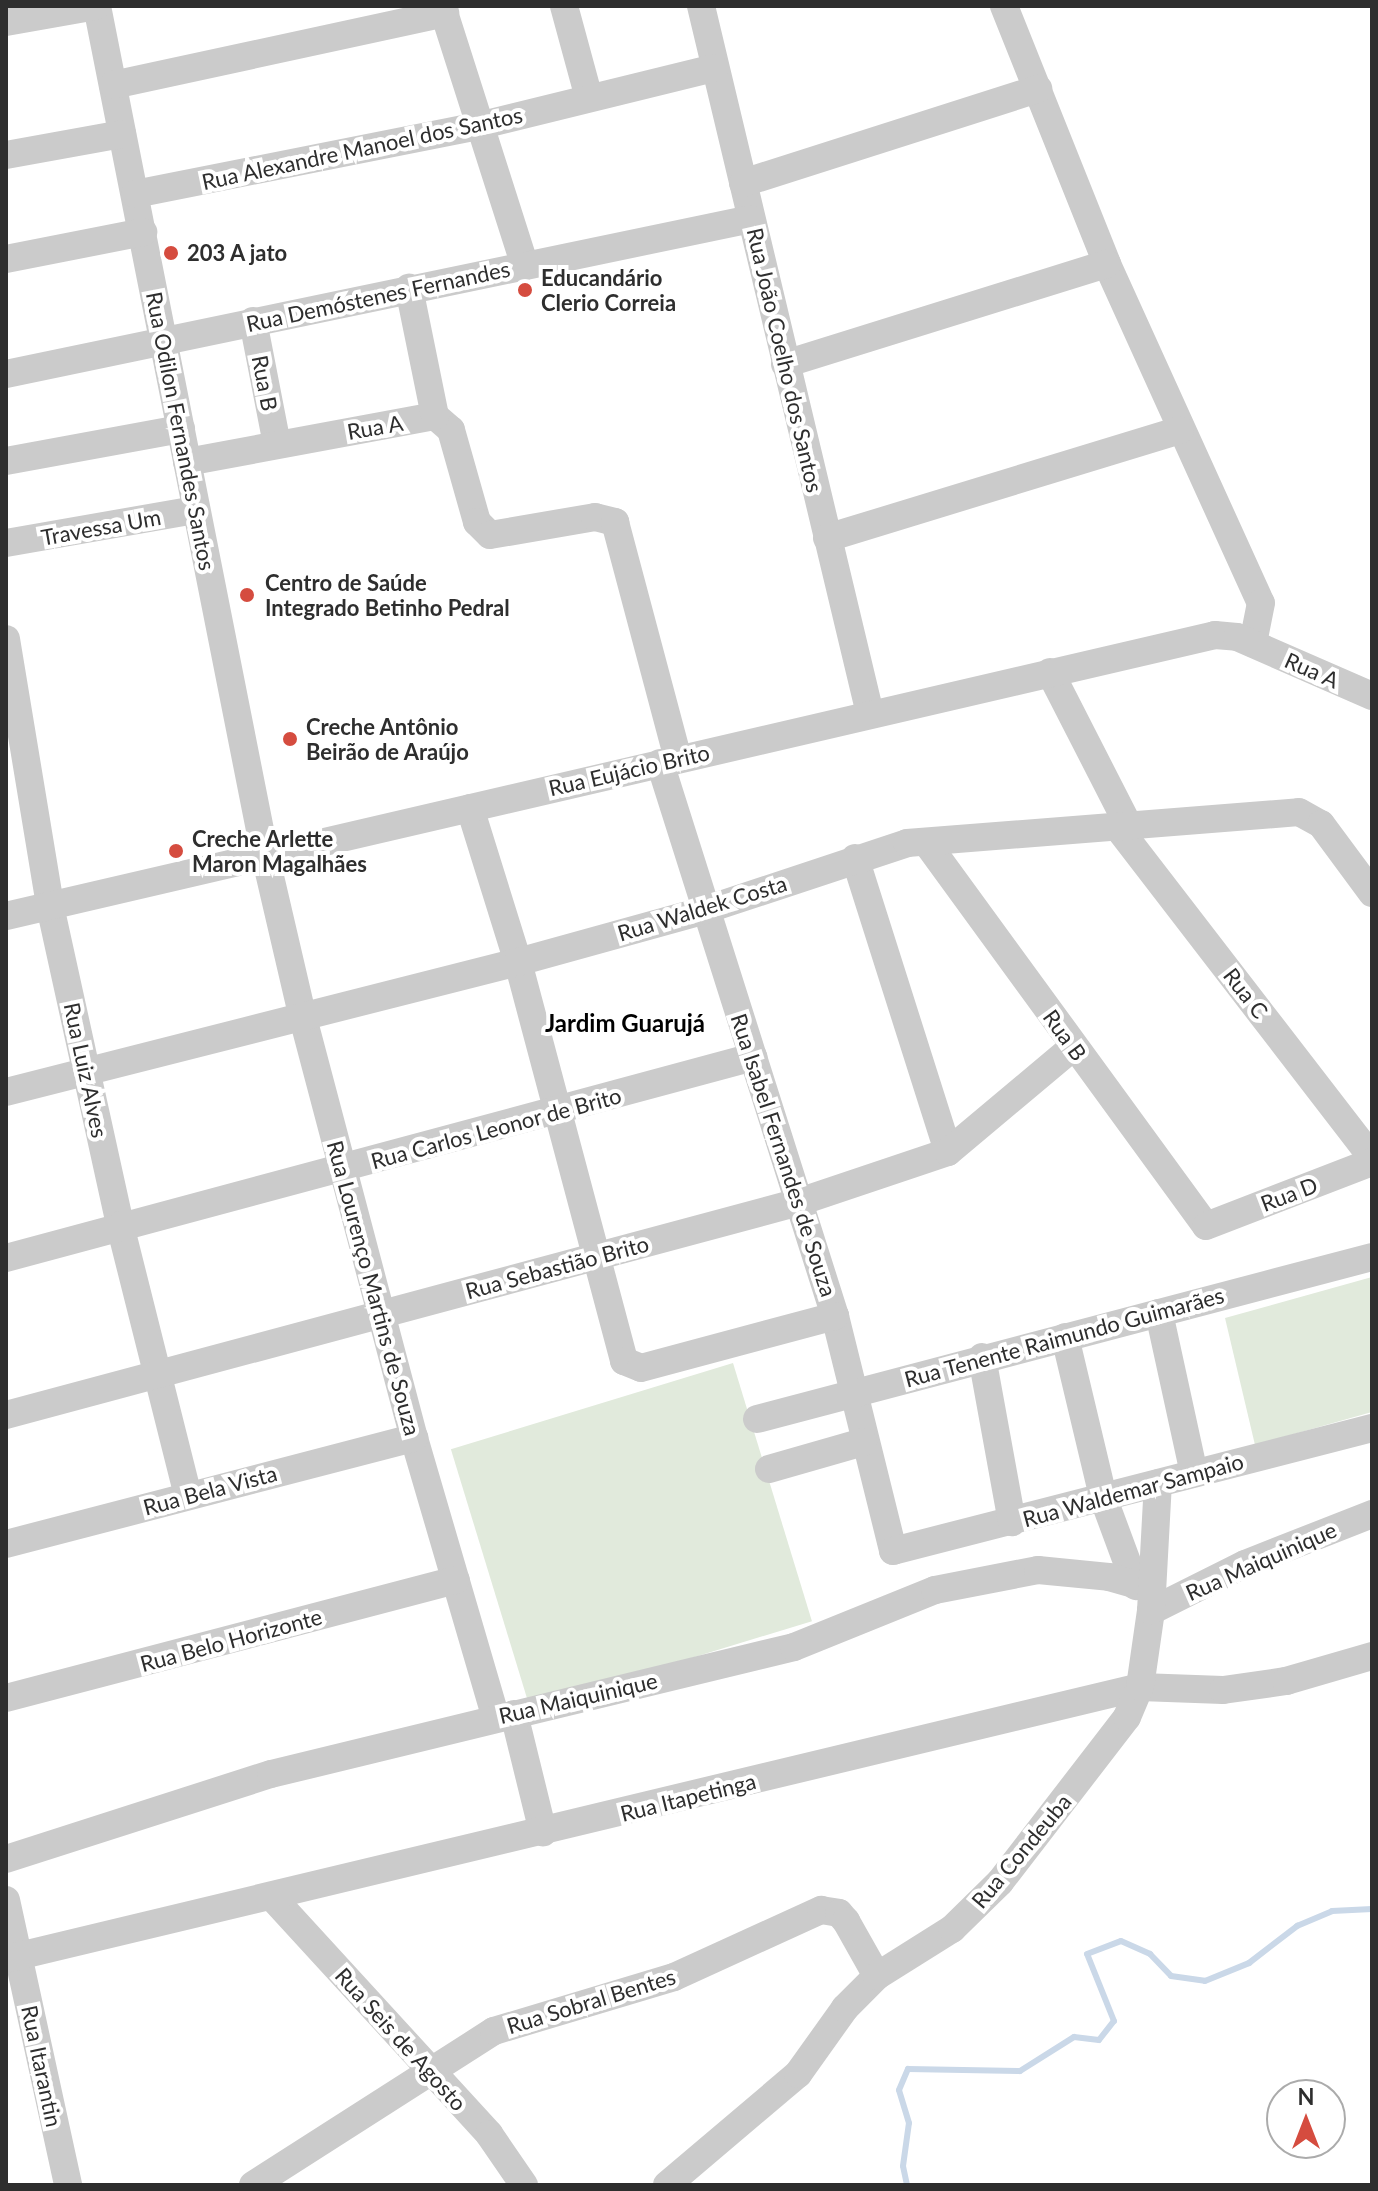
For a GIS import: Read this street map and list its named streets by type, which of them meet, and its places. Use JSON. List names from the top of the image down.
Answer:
{
  "streets": {
    "street": [
      "Rua Alexandre Manoel dos Santos",
      "Rua Demóstenes Fernandes",
      "Rua João Coelho dos Santos",
      "Rua B",
      "Rua A",
      "Rua Odilon Fernandes Santos",
      "Travessa Um",
      "Rua Eujácio Brito",
      "Rua Waldek Costa",
      "Rua C",
      "Rua Luiz Alves",
      "Rua Carlos Leonor de Brito",
      "Rua Isabel Fernandes de Souza",
      "Rua D",
      "Rua Sebastião Brito",
      "Rua Lourenço Martins de Souza",
      "Rua Tenente Raimundo Guimarães",
      "Rua Bela Vista",
      "Rua Waldemar Sampaio",
      "Rua Maiquinique",
      "Rua Belo Horizonte",
      "Rua Itapetinga",
      "Rua Condeuba",
      "Rua Sobral Bentes",
      "Rua Seis de Agosto",
      "Rua Itarantin"
    ]
  },
  "crossings": [
    ["Rua Alexandre Manoel dos Santos", "Rua João Coelho dos Santos"],
    ["Rua Alexandre Manoel dos Santos", "Rua Odilon Fernandes Santos"],
    ["Rua Demóstenes Fernandes", "Rua João Coelho dos Santos"],
    ["Rua Demóstenes Fernandes", "Rua B"],
    ["Rua Demóstenes Fernandes", "Rua A"],
    ["Rua Demóstenes Fernandes", "Rua Odilon Fernandes Santos"],
    ["Rua João Coelho dos Santos", "Rua Eujácio Brito"],
    ["Rua B", "Rua A"],
    ["Rua B", "Rua Waldek Costa"],
    ["Rua B", "Rua D"],
    ["Rua B", "Rua Sebastião Brito"],
    ["Rua A", "Rua Odilon Fernandes Santos"],
    ["Rua A", "Rua Eujácio Brito"],
    ["Rua A", "Rua Isabel Fernandes de Souza"],
    ["Rua Odilon Fernandes Santos", "Travessa Um"],
    ["Rua Odilon Fernandes Santos", "Rua Eujácio Brito"],
    ["Rua Odilon Fernandes Santos", "Rua Lourenço Martins de Souza"],
    ["Rua Eujácio Brito", "Rua C"],
    ["Rua Eujácio Brito", "Rua Luiz Alves"],
    ["Rua Eujácio Brito", "Rua Isabel Fernandes de Souza"],
    ["Rua Eujácio Brito", "Rua Lourenço Martins de Souza"],
    ["Rua Waldek Costa", "Rua C"],
    ["Rua Waldek Costa", "Rua Luiz Alves"],
    ["Rua Waldek Costa", "Rua Isabel Fernandes de Souza"],
    ["Rua Waldek Costa", "Rua Lourenço Martins de Souza"],
    ["Rua C", "Rua D"],
    ["Rua Luiz Alves", "Rua Carlos Leonor de Brito"],
    ["Rua Luiz Alves", "Rua Sebastião Brito"],
    ["Rua Luiz Alves", "Rua Bela Vista"],
    ["Rua Carlos Leonor de Brito", "Rua Isabel Fernandes de Souza"],
    ["Rua Carlos Leonor de Brito", "Rua Lourenço Martins de Souza"],
    ["Rua Isabel Fernandes de Souza", "Rua Sebastião Brito"],
    ["Rua Isabel Fernandes de Souza", "Rua Tenente Raimundo Guimarães"],
    ["Rua Isabel Fernandes de Souza", "Rua Waldemar Sampaio"],
    ["Rua Sebastião Brito", "Rua Lourenço Martins de Souza"],
    ["Rua Lourenço Martins de Souza", "Rua Bela Vista"],
    ["Rua Lourenço Martins de Souza", "Rua Maiquinique"],
    ["Rua Lourenço Martins de Souza", "Rua Belo Horizonte"],
    ["Rua Lourenço Martins de Souza", "Rua Itapetinga"],
    ["Rua Waldemar Sampaio", "Rua Condeuba"],
    ["Rua Maiquinique", "Rua Condeuba"],
    ["Rua Itapetinga", "Rua Condeuba"],
    ["Rua Itapetinga", "Rua Seis de Agosto"],
    ["Rua Itapetinga", "Rua Itarantin"],
    ["Rua Condeuba", "Rua Sobral Bentes"],
    ["Rua Sobral Bentes", "Rua Seis de Agosto"]
  ],
  "districts": ["Jardim Guarujá"],
  "places": [
    "203 A jato",
    "Educandário Clerio Correia",
    "Centro de Saúde Integrado Betinho Pedral",
    "Creche Antônio Beirão de Araújo",
    "Creche Arlette Maron Magalhães"
  ],
  "north": "top"
}
